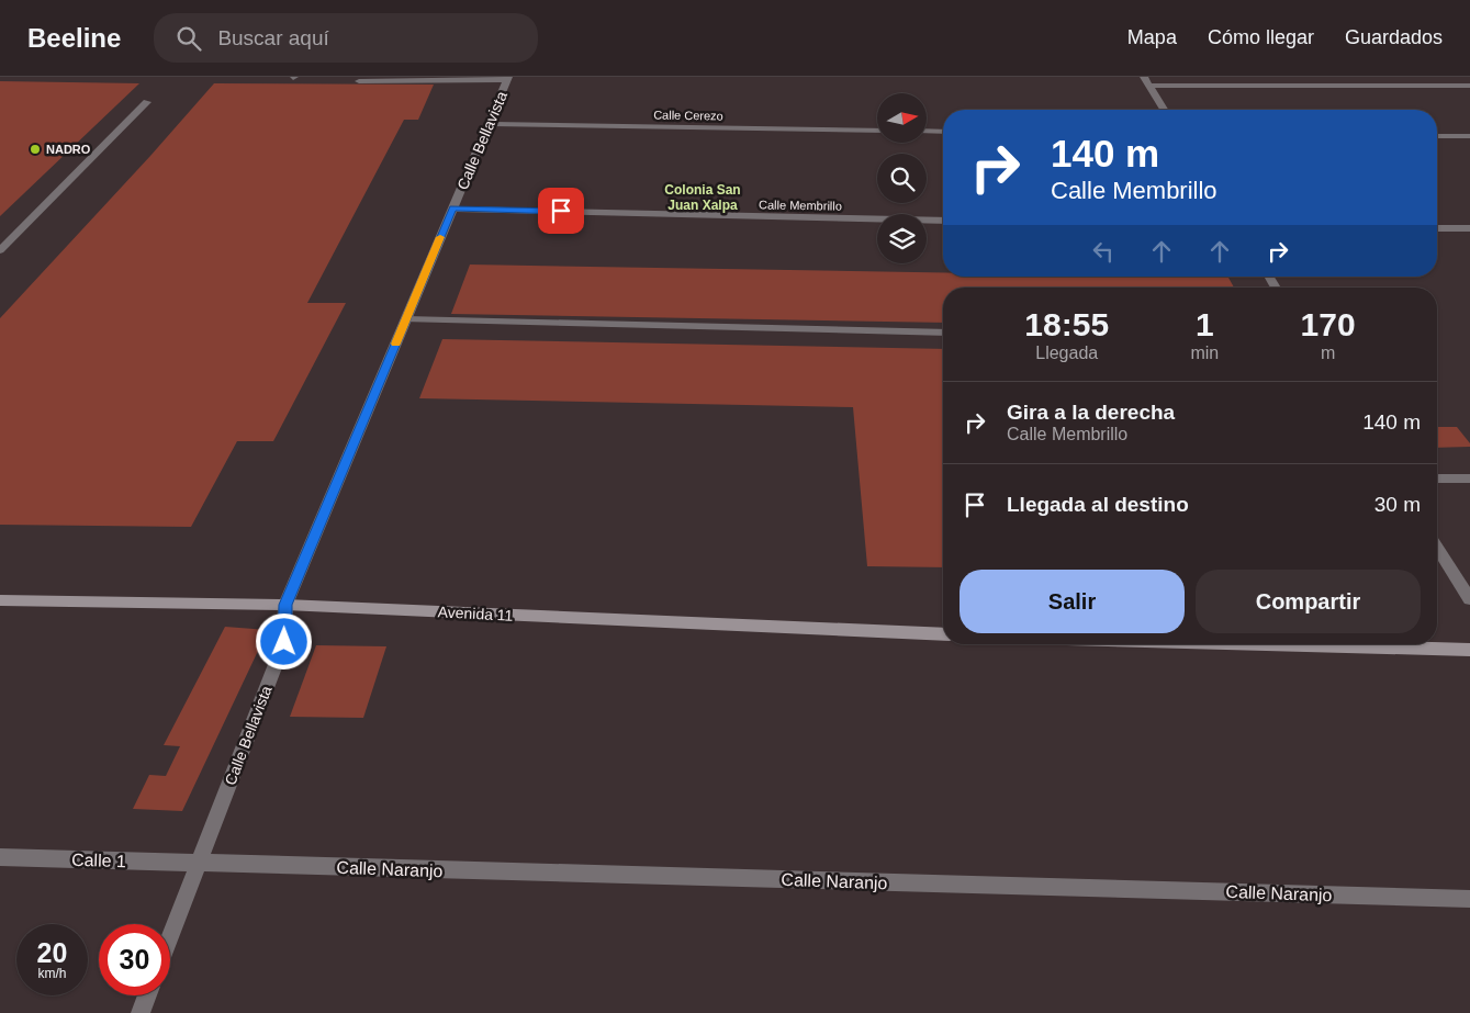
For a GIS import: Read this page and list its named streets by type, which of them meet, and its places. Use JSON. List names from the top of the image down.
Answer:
{
  "streets": {
    "street": [
      "Calle Cerezo",
      "Calle Bellavista",
      "Calle Membrillo",
      "Avenida 11",
      "Calle 1",
      "Calle Naranjo"
    ]
  },
  "crossings": [
    ["Calle Cerezo", "Calle Bellavista"],
    ["Calle Bellavista", "Calle Membrillo"],
    ["Calle Bellavista", "Avenida 11"],
    ["Calle Bellavista", "Calle 1"],
    ["Calle Bellavista", "Calle Naranjo"],
    ["Calle 1", "Calle Naranjo"]
  ],
  "districts": ["Colonia San Juan Xalpa"],
  "places": ["NADRO"],
  "north": "right",
  "page": {
    "header": "Beeline",
    "search": "Buscar aquí",
    "nav": ["Mapa", "Cómo llegar", "Guardados"],
    "turn": ["140 m", "Calle Membrillo"],
    "eta": [
      "18:55",
      "Llegada",
      "1",
      "min",
      "170",
      "m"
    ],
    "list": [
      {
        "name": "Gira a la derecha",
        "note": "Calle Membrillo",
        "value": "140 m"
      },
      {
        "name": "Llegada al destino",
        "value": "30 m"
      }
    ],
    "buttons": ["Salir", "Compartir"],
    "speed": "20 km/h",
    "limit": "30"
  }
}
